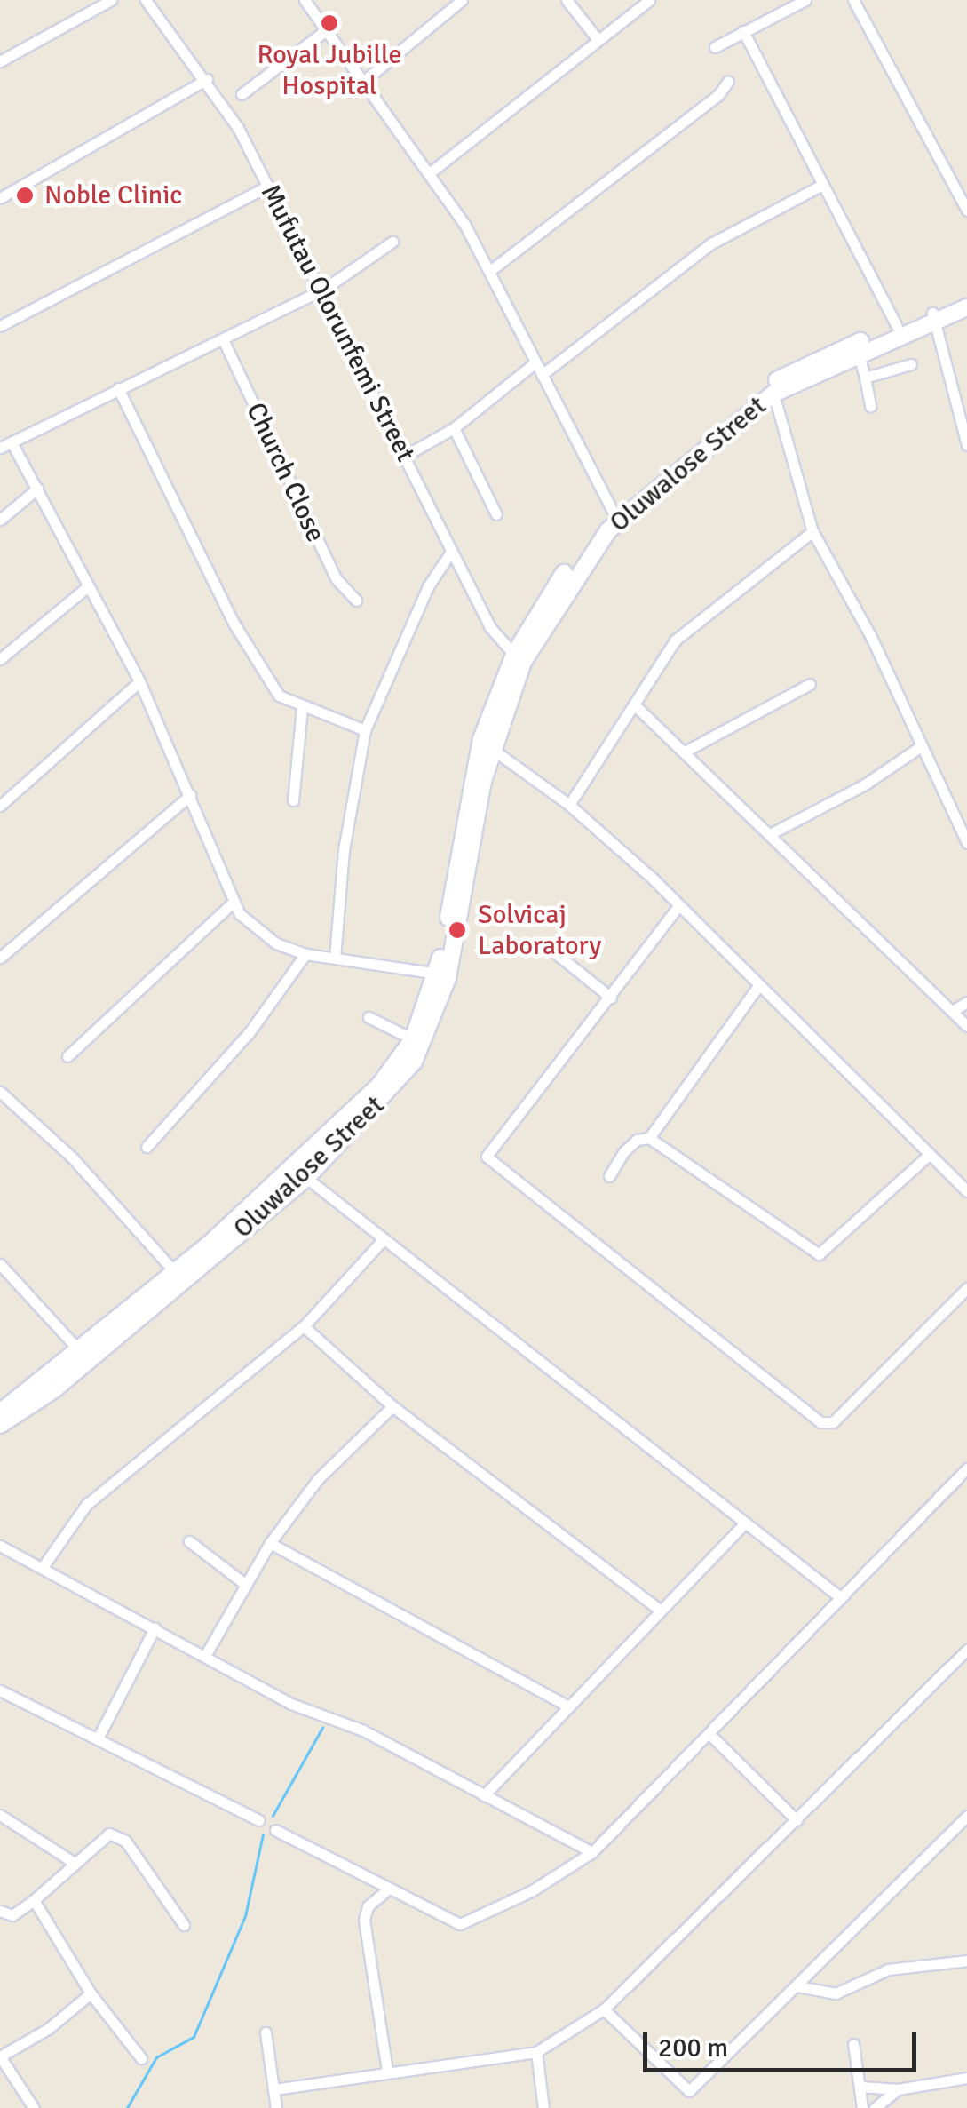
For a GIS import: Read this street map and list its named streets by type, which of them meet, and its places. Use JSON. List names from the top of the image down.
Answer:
{
  "streets": {
    "street": ["Mufutau Olorunfemi Street", "Oluwalose Street", "Church Close"]
  },
  "crossings": [
    ["Mufutau Olorunfemi Street", "Oluwalose Street"]
  ],
  "places": ["Royal Jubille Hospital", "Noble Clinic", "Solvicaj Laboratory"],
  "scale_bar": "200 m"
}
